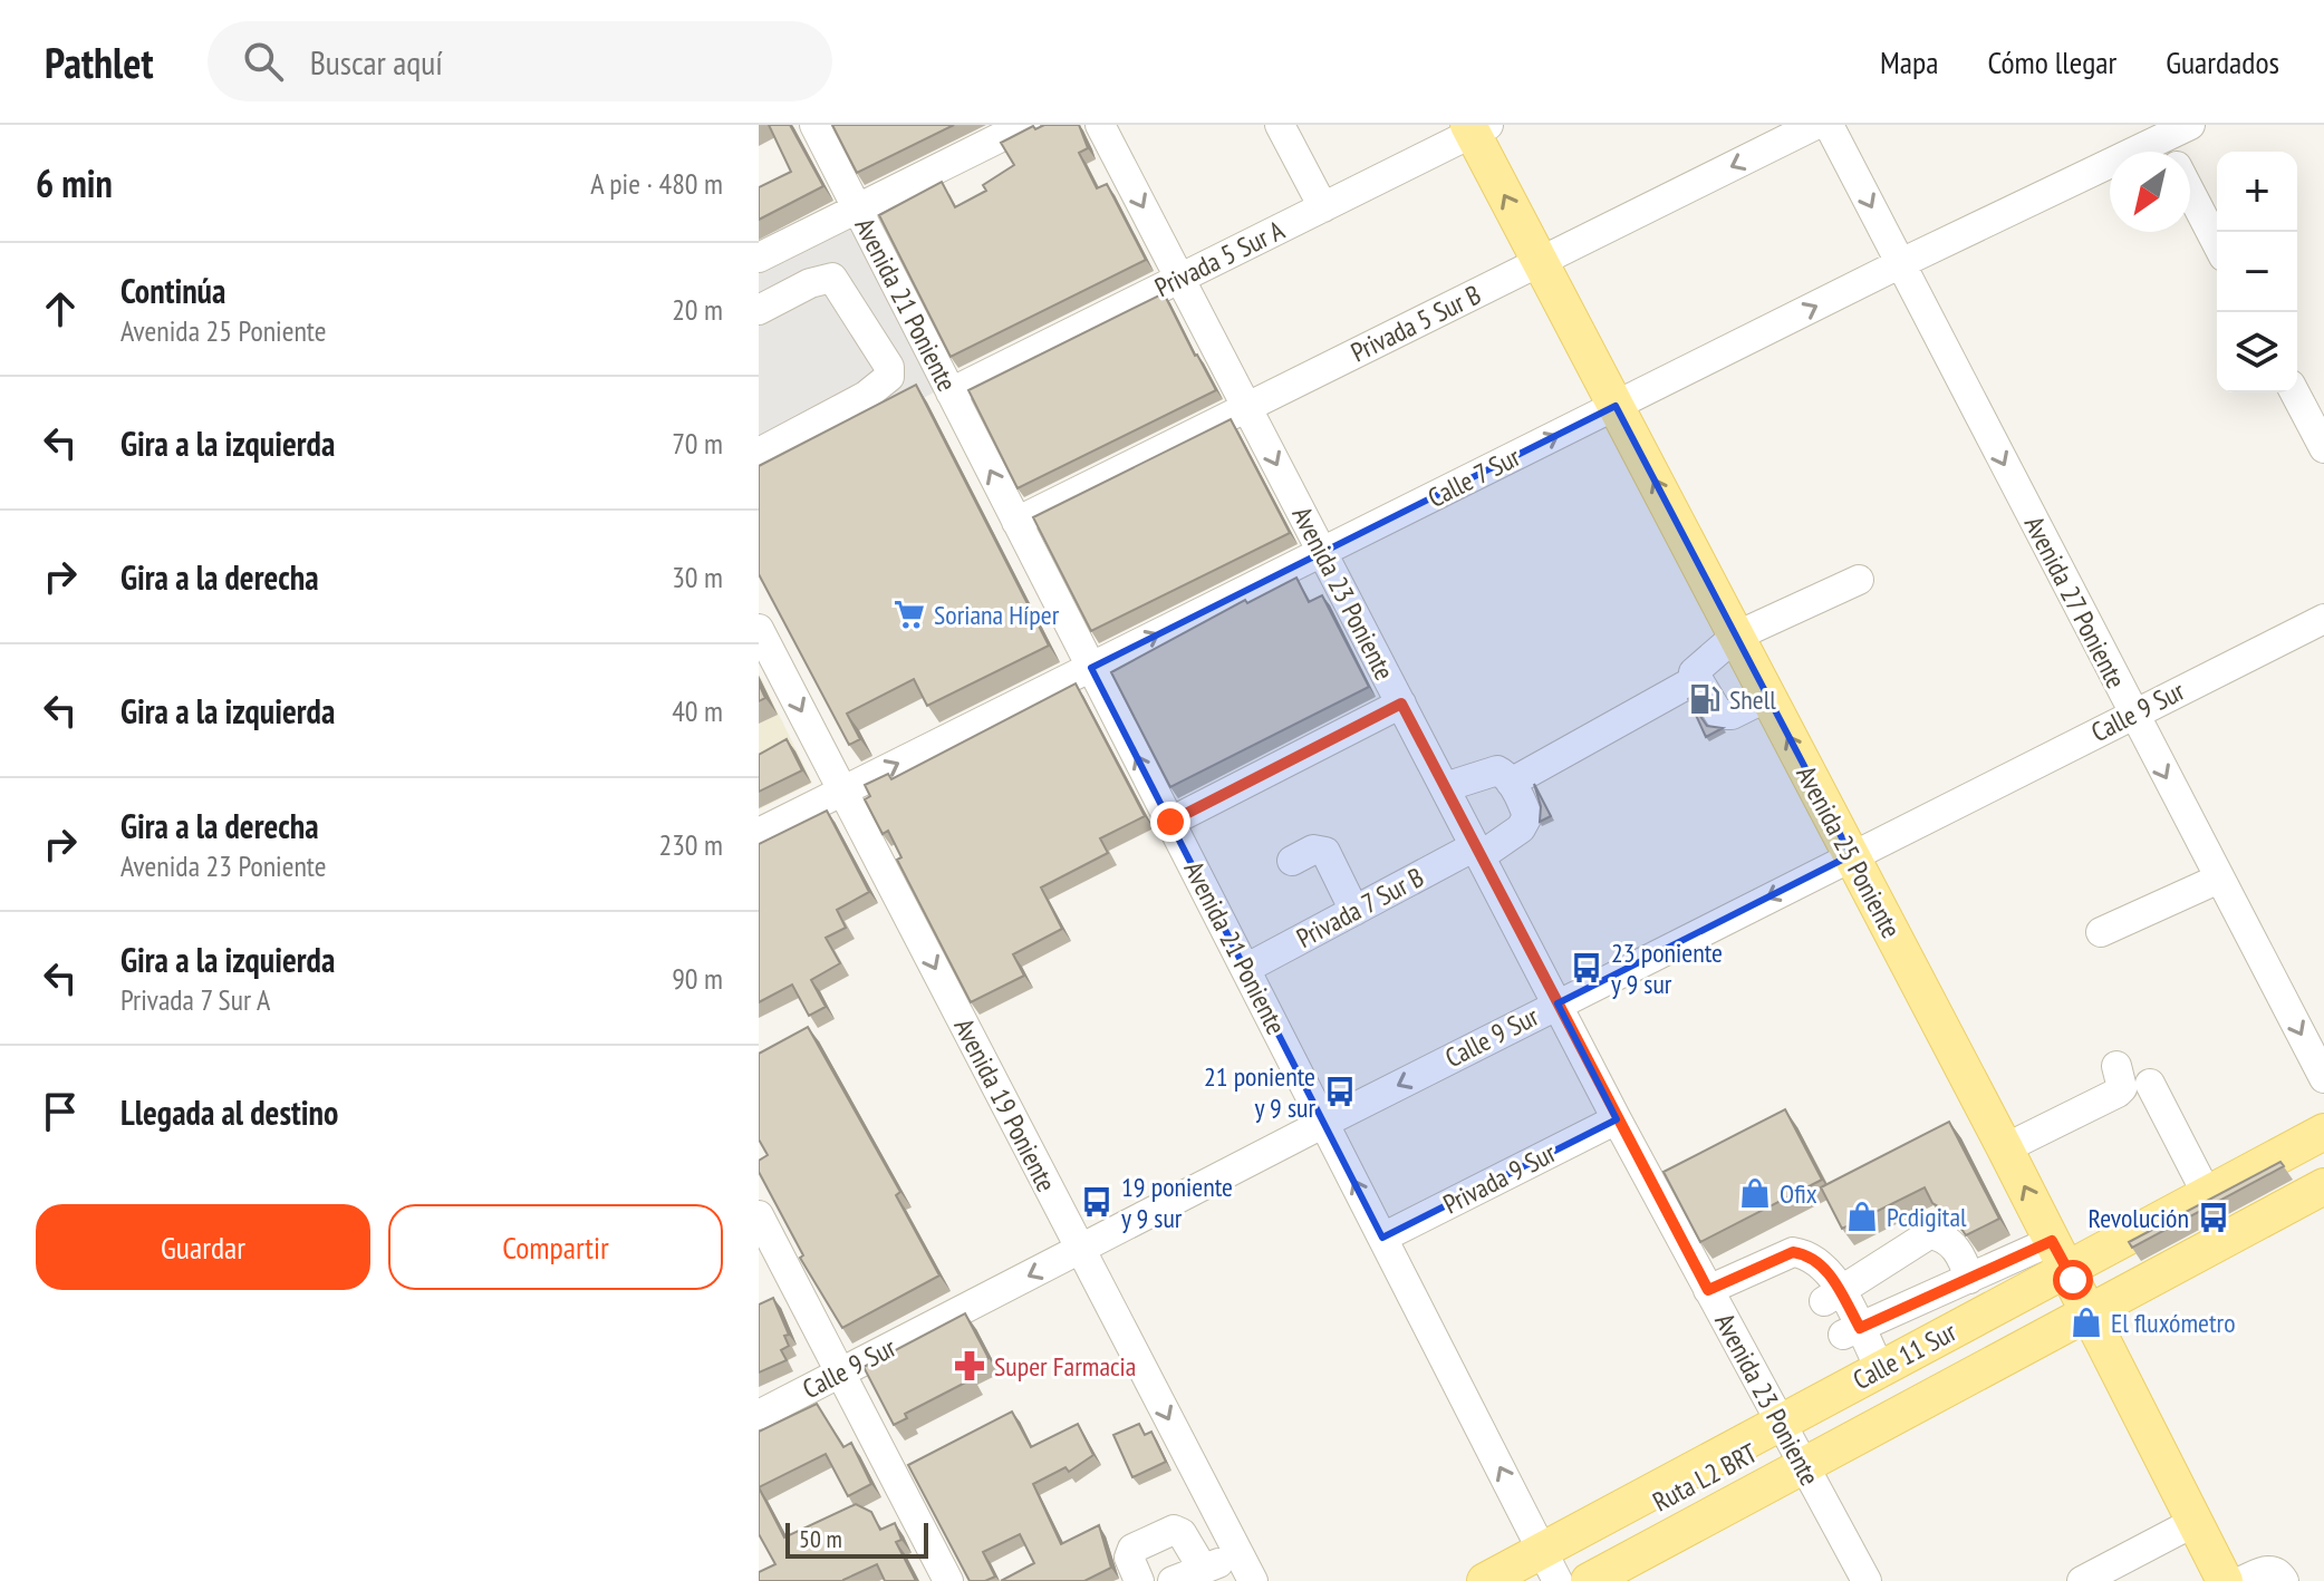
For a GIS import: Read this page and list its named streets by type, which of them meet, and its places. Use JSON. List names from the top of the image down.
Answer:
{
  "streets": {
    "main road": ["Avenida 25 Poniente", "Calle 11 Sur"],
    "street": [
      "Privada 5 Sur A",
      "Avenida 21 Poniente",
      "Privada 5 Sur B",
      "Calle 7 Sur",
      "Avenida 23 Poniente",
      "Avenida 27 Poniente",
      "Calle 9 Sur",
      "Privada 7 Sur B",
      "Avenida 19 Poniente",
      "Privada 9 Sur"
    ]
  },
  "crossings": [
    ["Privada 5 Sur A", "Avenida 21 Poniente"],
    ["Privada 5 Sur A", "Avenida 23 Poniente"],
    ["Privada 5 Sur A", "Avenida 25 Poniente"],
    ["Avenida 21 Poniente", "Privada 5 Sur B"],
    ["Avenida 21 Poniente", "Calle 7 Sur"],
    ["Avenida 21 Poniente", "Calle 9 Sur"],
    ["Avenida 21 Poniente", "Privada 7 Sur B"],
    ["Avenida 21 Poniente", "Privada 9 Sur"],
    ["Avenida 21 Poniente", "Calle 11 Sur"],
    ["Privada 5 Sur B", "Avenida 23 Poniente"],
    ["Privada 5 Sur B", "Avenida 25 Poniente"],
    ["Calle 7 Sur", "Avenida 23 Poniente"],
    ["Calle 7 Sur", "Avenida 27 Poniente"],
    ["Calle 7 Sur", "Avenida 25 Poniente"],
    ["Calle 7 Sur", "Avenida 19 Poniente"],
    ["Avenida 23 Poniente", "Calle 9 Sur"],
    ["Avenida 23 Poniente", "Privada 7 Sur B"],
    ["Avenida 23 Poniente", "Privada 9 Sur"],
    ["Avenida 23 Poniente", "Calle 11 Sur"],
    ["Avenida 27 Poniente", "Calle 9 Sur"],
    ["Calle 9 Sur", "Avenida 25 Poniente"],
    ["Calle 9 Sur", "Avenida 19 Poniente"],
    ["Avenida 25 Poniente", "Calle 11 Sur"]
  ],
  "one_way": [
    "Avenida 21 Poniente",
    "Calle 7 Sur",
    "Avenida 27 Poniente",
    "Avenida 25 Poniente",
    "Avenida 19 Poniente"
  ],
  "places": {
    "supermarket": ["Soriana Híper"],
    "fuel station": ["Shell"],
    "bus stop": [
      "23 poniente y 9 sur",
      "21 poniente y 9 sur",
      "19 poniente y 9 sur",
      "Revolución"
    ],
    "shop": ["Ofix", "Pcdigital", "El fluxómetro"],
    "pharmacy": ["Super Farmacia"]
  },
  "scale_bar": "50 m",
  "north": "bottom left",
  "page": {
    "header": "Pathlet",
    "search": "Buscar aquí",
    "nav": ["Mapa", "Cómo llegar", "Guardados"],
    "heading": ["6 min", "A pie · 480 m"],
    "map_buttons": ["+", "−"],
    "list": [
      ["Continúa", "Avenida 25 Poniente", "20 m"],
      ["Gira a la izquierda", "70 m"],
      ["Gira a la derecha", "30 m"],
      ["Gira a la izquierda", "40 m"],
      ["Gira a la derecha", "Avenida 23 Poniente", "230 m"],
      ["Gira a la izquierda", "Privada 7 Sur A", "90 m"],
      "Llegada al destino"
    ],
    "buttons": ["Guardar", "Compartir"],
    "scale": "50 m"
  }
}
